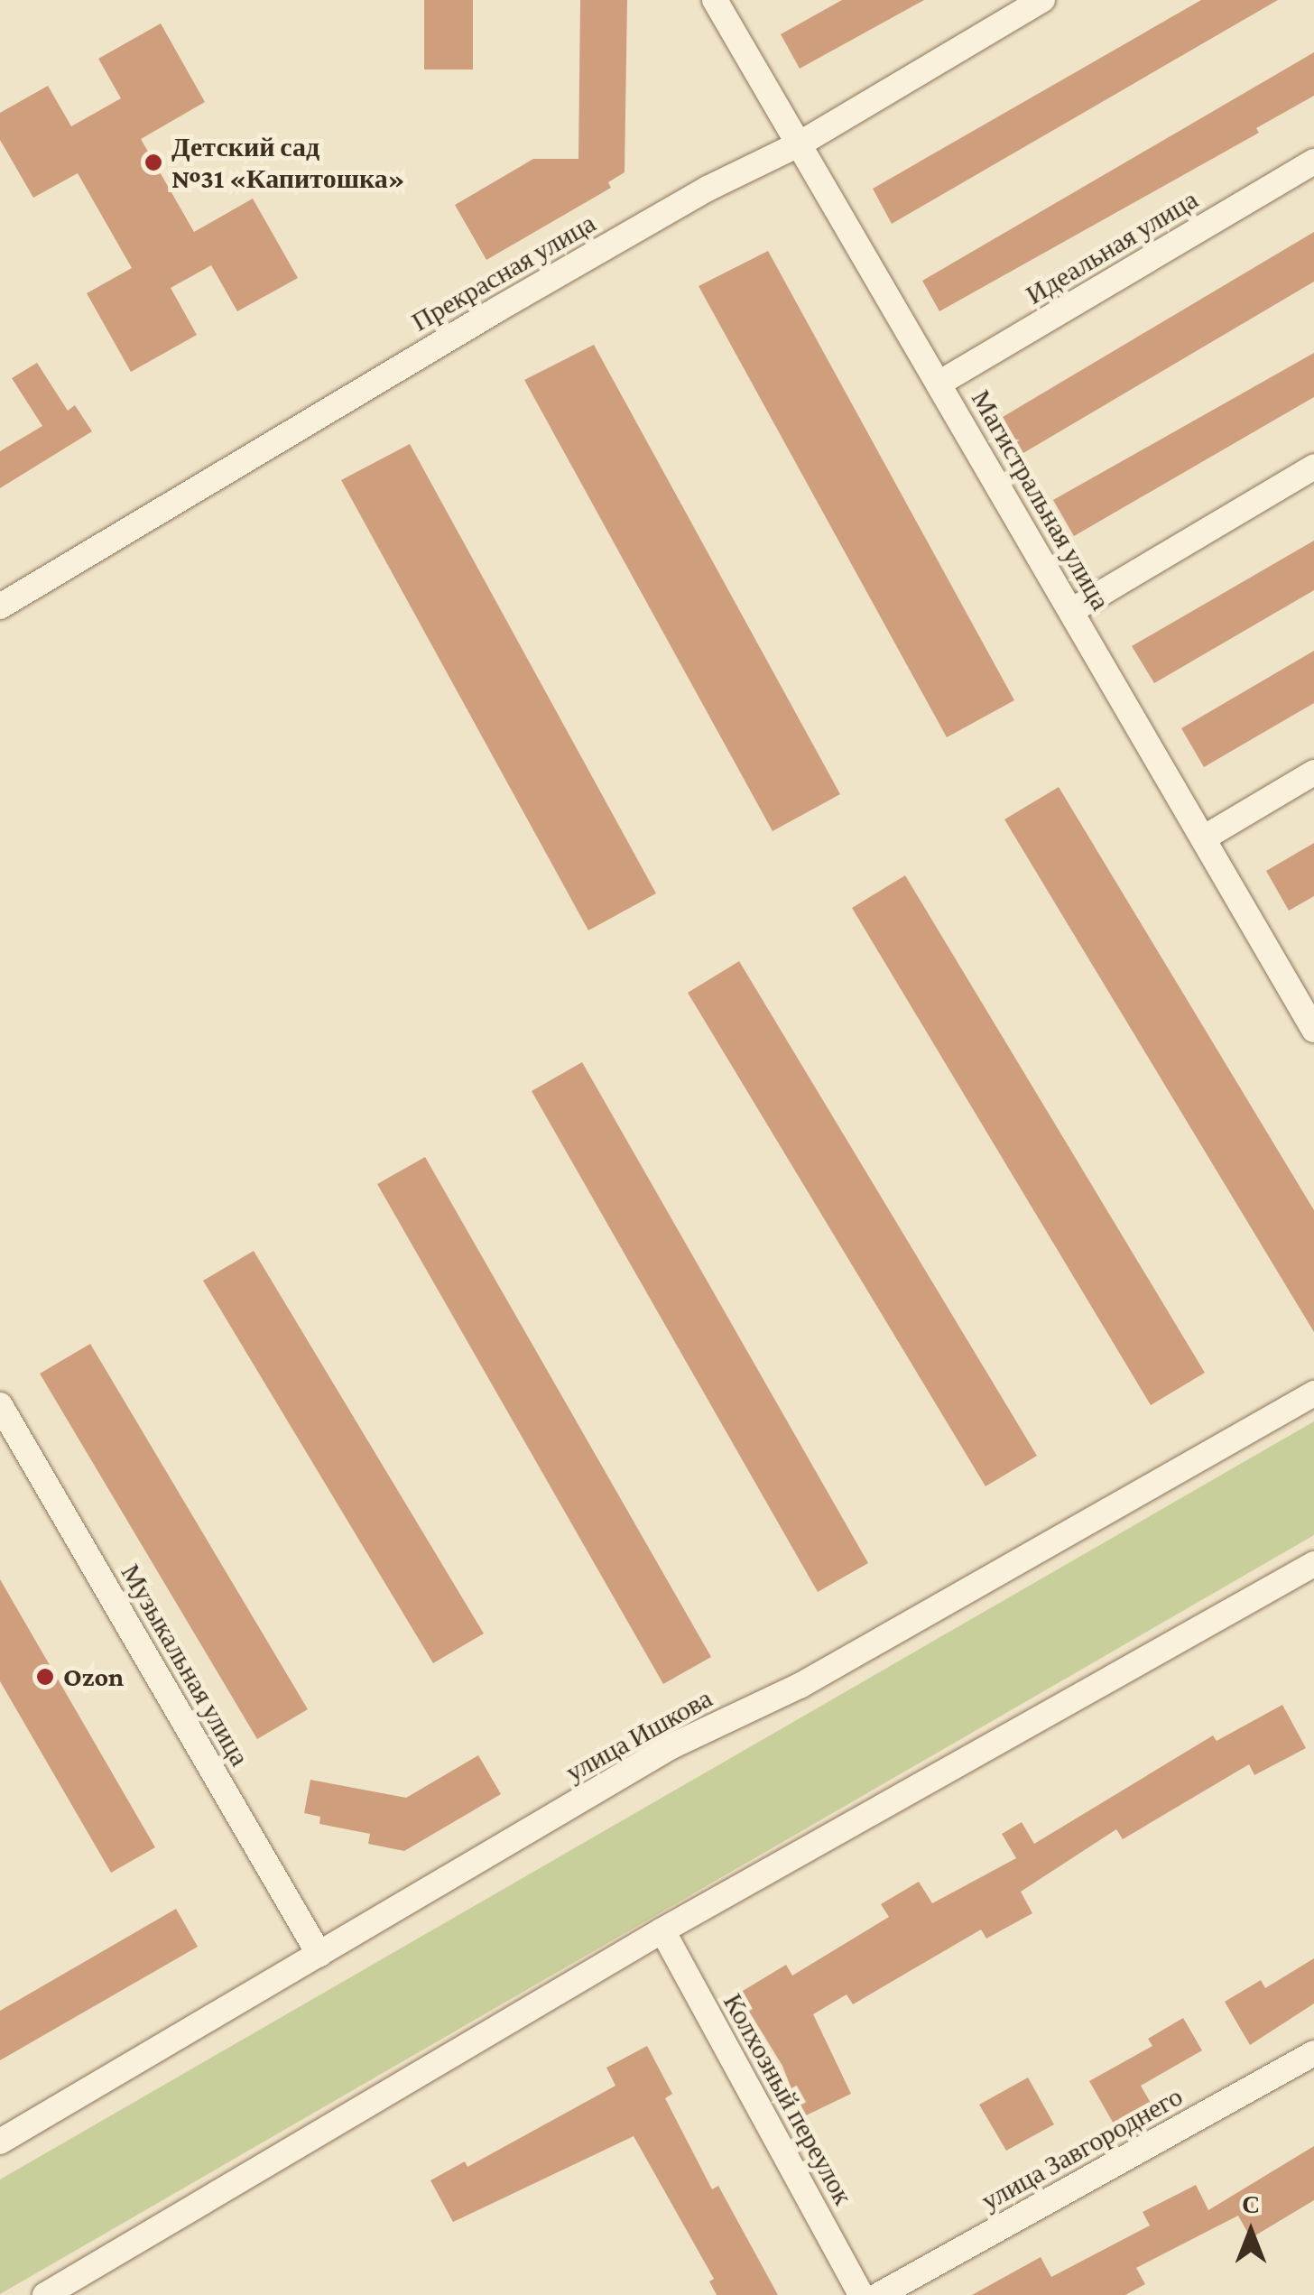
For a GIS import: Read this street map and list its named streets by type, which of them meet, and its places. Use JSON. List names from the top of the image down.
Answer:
{
  "streets": {
    "street": [
      "Идеальная улица",
      "Прекрасная улица",
      "Магистральная улица",
      "Музыкальная улица",
      "улица Ишкова",
      "Колхозный переулок",
      "улица Завгороднего"
    ]
  },
  "crossings": [
    ["Идеальная улица", "Магистральная улица"],
    ["Прекрасная улица", "Магистральная улица"],
    ["Музыкальная улица", "улица Ишкова"]
  ],
  "places": ["Детский сад №31 «Капитошка»", "Ozon"],
  "north": "top"
}
